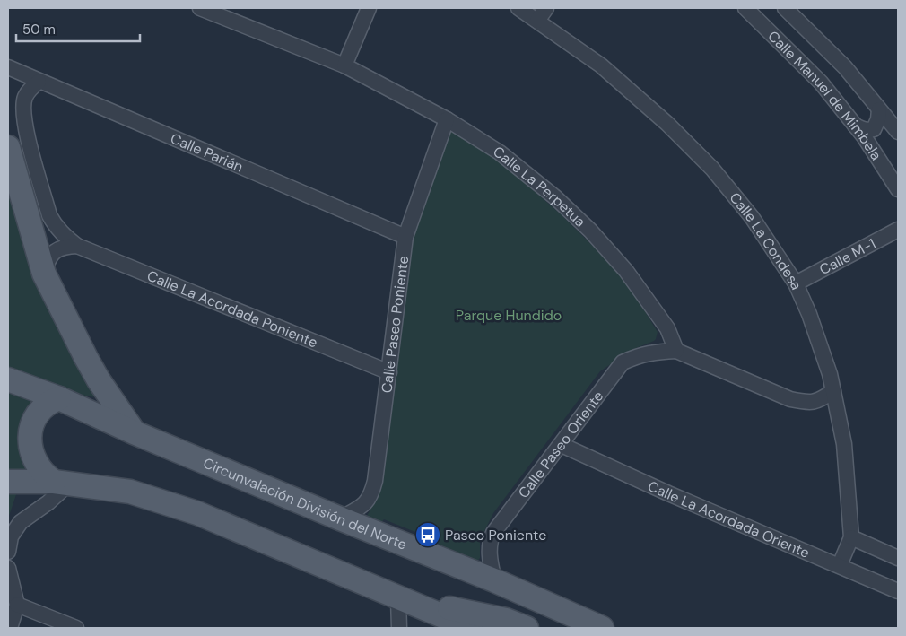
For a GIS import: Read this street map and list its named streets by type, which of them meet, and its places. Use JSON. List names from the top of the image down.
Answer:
{
  "streets": {
    "main road": ["Circunvalación División del Norte"],
    "street": [
      "Calle Manuel de Mimbela",
      "Calle Parián",
      "Calle La Perpetua",
      "Calle La Condesa",
      "Calle M-1",
      "Calle La Acordada Poniente",
      "Calle Paseo Poniente",
      "Calle Paseo Oriente",
      "Calle La Acordada Oriente"
    ]
  },
  "crossings": [
    ["Calle Parián", "Calle Paseo Poniente"],
    ["Calle La Perpetua", "Calle Paseo Poniente"],
    ["Calle La Perpetua", "Calle Paseo Oriente"],
    ["Calle La Condesa", "Calle M-1"],
    ["Calle La Condesa", "Calle La Acordada Oriente"],
    ["Calle La Acordada Poniente", "Calle Paseo Poniente"],
    ["Calle Paseo Poniente", "Circunvalación División del Norte"],
    ["Calle Paseo Oriente", "Circunvalación División del Norte"],
    ["Calle Paseo Oriente", "Calle La Acordada Oriente"]
  ],
  "parks": ["Parque Hundido"],
  "places": {
    "bus stop": ["Paseo Poniente"]
  },
  "scale_bar": "50 m"
}
